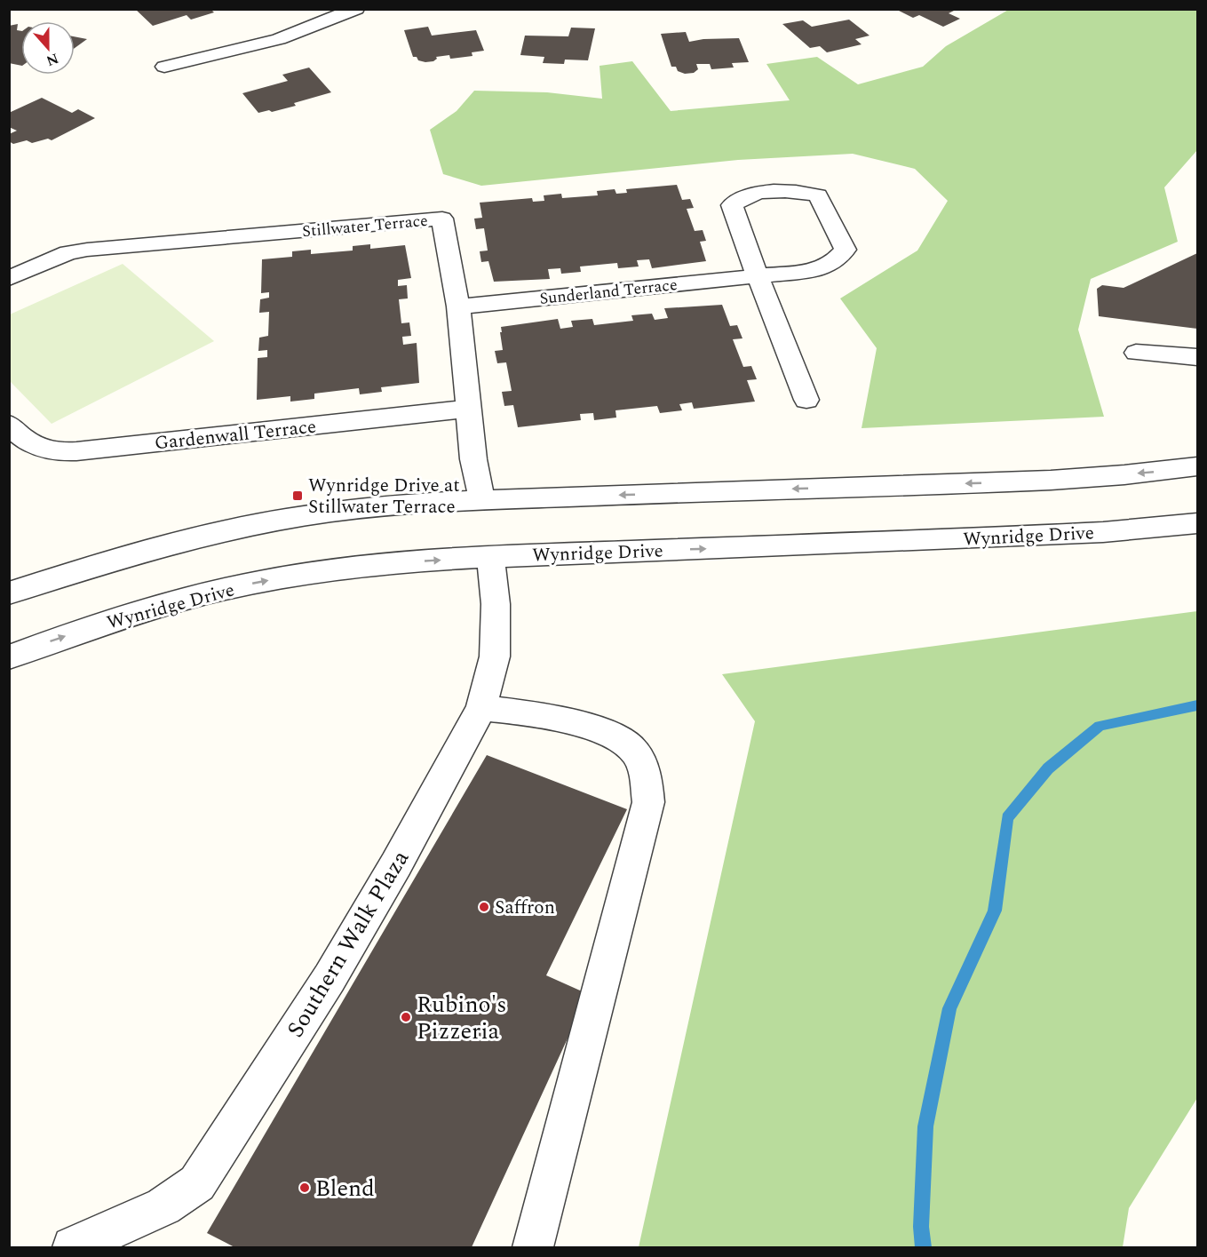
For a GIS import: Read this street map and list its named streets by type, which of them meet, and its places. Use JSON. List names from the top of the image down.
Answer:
{
  "streets": {
    "street": [
      "Stillwater Terrace",
      "Sunderland Terrace",
      "Gardenwall Terrace",
      "Wynridge Drive",
      "Southern Walk Plaza"
    ]
  },
  "crossings": [
    ["Stillwater Terrace", "Sunderland Terrace"],
    ["Stillwater Terrace", "Gardenwall Terrace"],
    ["Wynridge Drive", "Southern Walk Plaza"]
  ],
  "places": {
    "transit": ["Wynridge Drive at Stillwater Terrace"],
    "other": ["Saffron", "Rubino's Pizzeria", "Blend"]
  },
  "north": "bottom"
}
